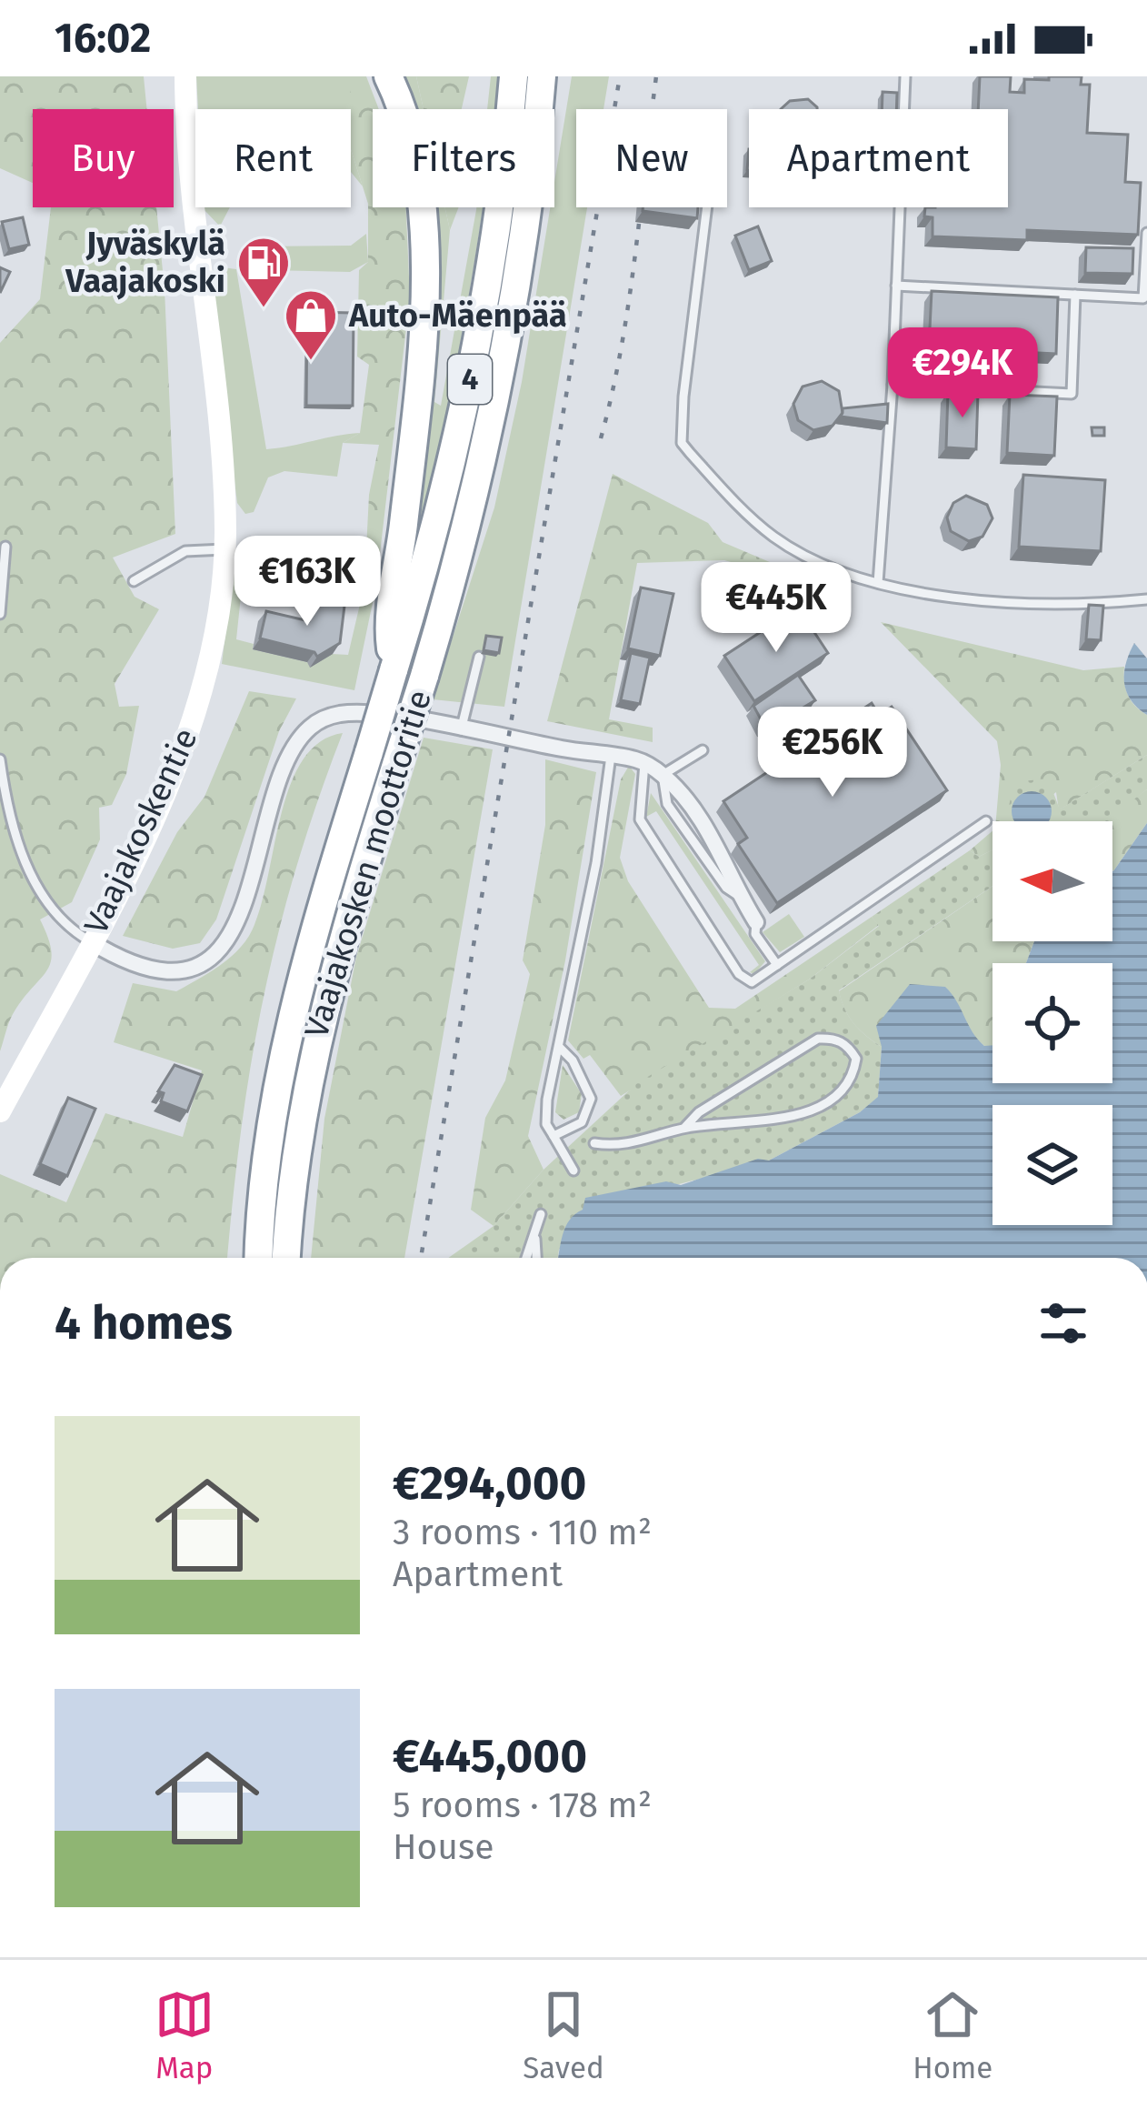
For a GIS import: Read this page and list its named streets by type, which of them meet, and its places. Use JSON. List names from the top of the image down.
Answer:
{
  "streets": {
    "highway": ["4", "Vaajakosken moottoritie"],
    "main road": ["Vaajakoskentie"]
  },
  "places": {
    "fuel station": ["Jyväskylä Vaajakoski"],
    "shop": ["Auto-Mäenpää"]
  },
  "north": "left",
  "page": {
    "status": "16:02",
    "chip": [
      "Buy",
      "Rent",
      "Filters",
      "New",
      "Apartment"
    ],
    "price": [
      "€294K",
      "€163K",
      "€445K",
      "€256K"
    ],
    "heading": "4 homes",
    "list": [
      {
        "name": "€294,000",
        "note": "3 rooms · 110 m² · Apartment"
      },
      {
        "name": "€445,000",
        "note": "5 rooms · 178 m² · House"
      }
    ],
    "tabs": ["Map", "Saved", "Home"]
  }
}
